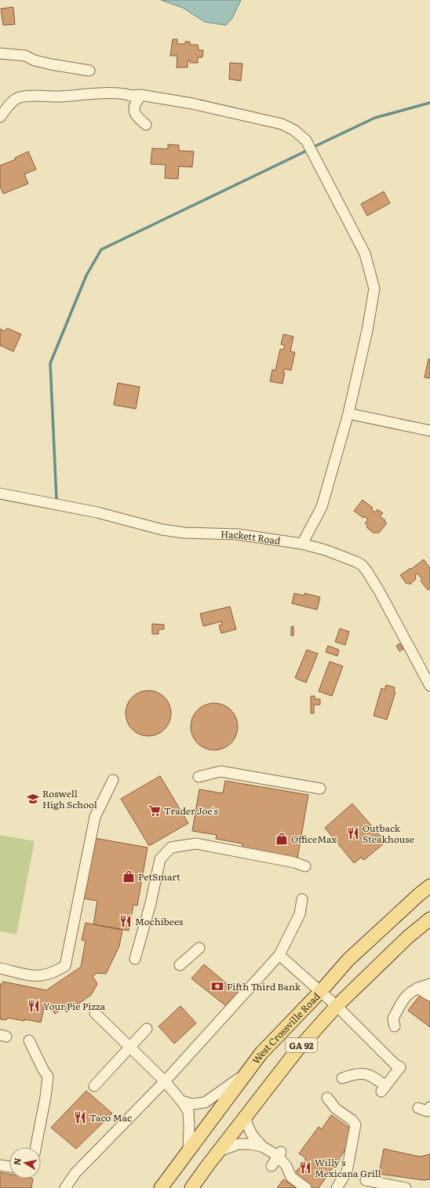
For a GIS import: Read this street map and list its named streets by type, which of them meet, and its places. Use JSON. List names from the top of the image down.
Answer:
{
  "streets": {
    "main road": ["West Crossville Road", "GA 92"],
    "street": ["Hackett Road"]
  },
  "places": {
    "school or university": ["Roswell High School"],
    "supermarket": ["Trader Joe's"],
    "restaurant": [
      "Outback Steakhouse",
      "Mochibees",
      "Your Pie Pizza",
      "Taco Mac",
      "Willy's Mexicana Grill"
    ],
    "shop": ["OfficeMax", "PetSmart"],
    "bank": ["Fifth Third Bank"]
  },
  "north": "left"
}
